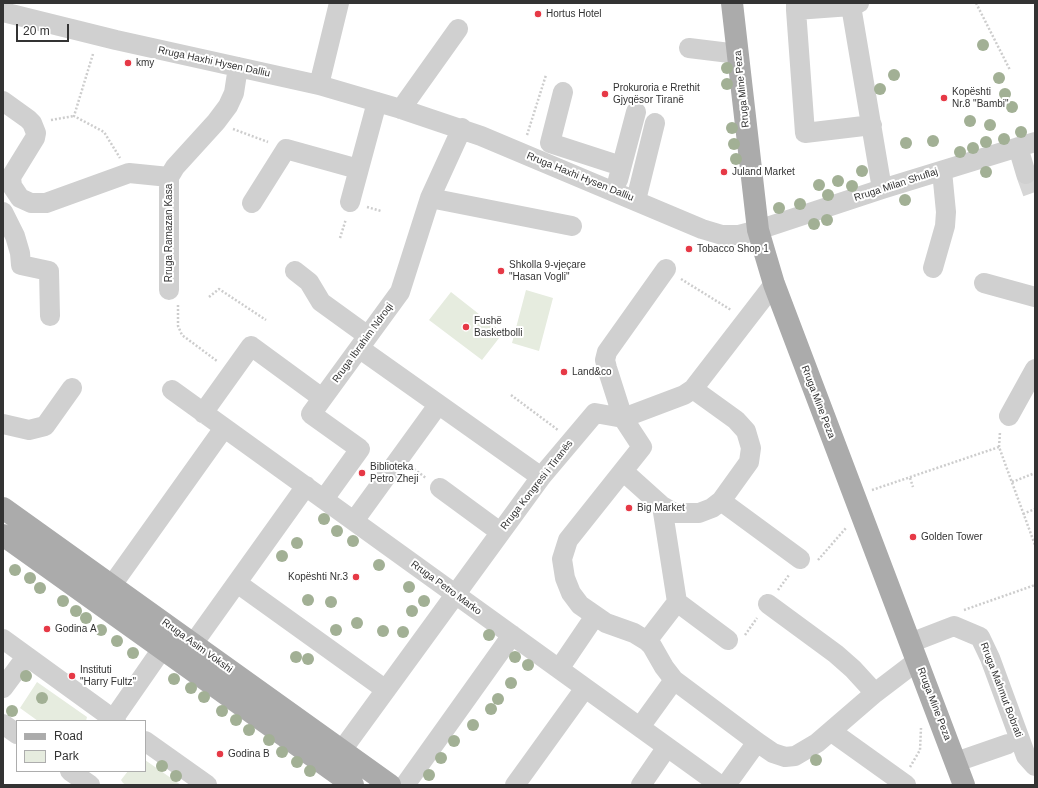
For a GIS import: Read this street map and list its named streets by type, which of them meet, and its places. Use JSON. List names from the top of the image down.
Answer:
{
  "streets": {
    "main road": ["Rruga Mine Peza", "Rruga Asim Vokshi"],
    "street": [
      "Rruga Haxhi Hysen Dalliu",
      "Rruga Milan Shuflaj",
      "Rruga Ramazan Kasa",
      "Rruga Ibrahim Ndroqi",
      "Rruga Kongresi i Tiranës",
      "Rruga Petro Marko",
      "Rruga Mahmut Bobrati"
    ]
  },
  "crossings": [
    ["Rruga Haxhi Hysen Dalliu", "Rruga Mine Peza"],
    ["Rruga Haxhi Hysen Dalliu", "Rruga Milan Shuflaj"],
    ["Rruga Haxhi Hysen Dalliu", "Rruga Ramazan Kasa"],
    ["Rruga Haxhi Hysen Dalliu", "Rruga Ibrahim Ndroqi"],
    ["Rruga Mine Peza", "Rruga Milan Shuflaj"],
    ["Rruga Ibrahim Ndroqi", "Rruga Petro Marko"],
    ["Rruga Kongresi i Tiranës", "Rruga Petro Marko"],
    ["Rruga Kongresi i Tiranës", "Rruga Asim Vokshi"]
  ],
  "places": [
    "Hortus Hotel",
    "kmy",
    "Prokuroria e Rrethit Gjyqësor Tiranë",
    "Kopështi Nr.8 \"Bambi\"",
    "Juland Market",
    "Tobacco Shop 1",
    "Shkolla 9-vjeçare \"Hasan Vogli\"",
    "Fushë Basketbolli",
    "Land&co",
    "Biblioteka Petro Zheji",
    "Big Market",
    "Golden Tower",
    "Kopështi Nr.3",
    "Godina A",
    "Instituti \"Harry Fultz\"",
    "Godina B"
  ],
  "legend": ["Road", "Park"],
  "scale_bar": "20 m"
}
